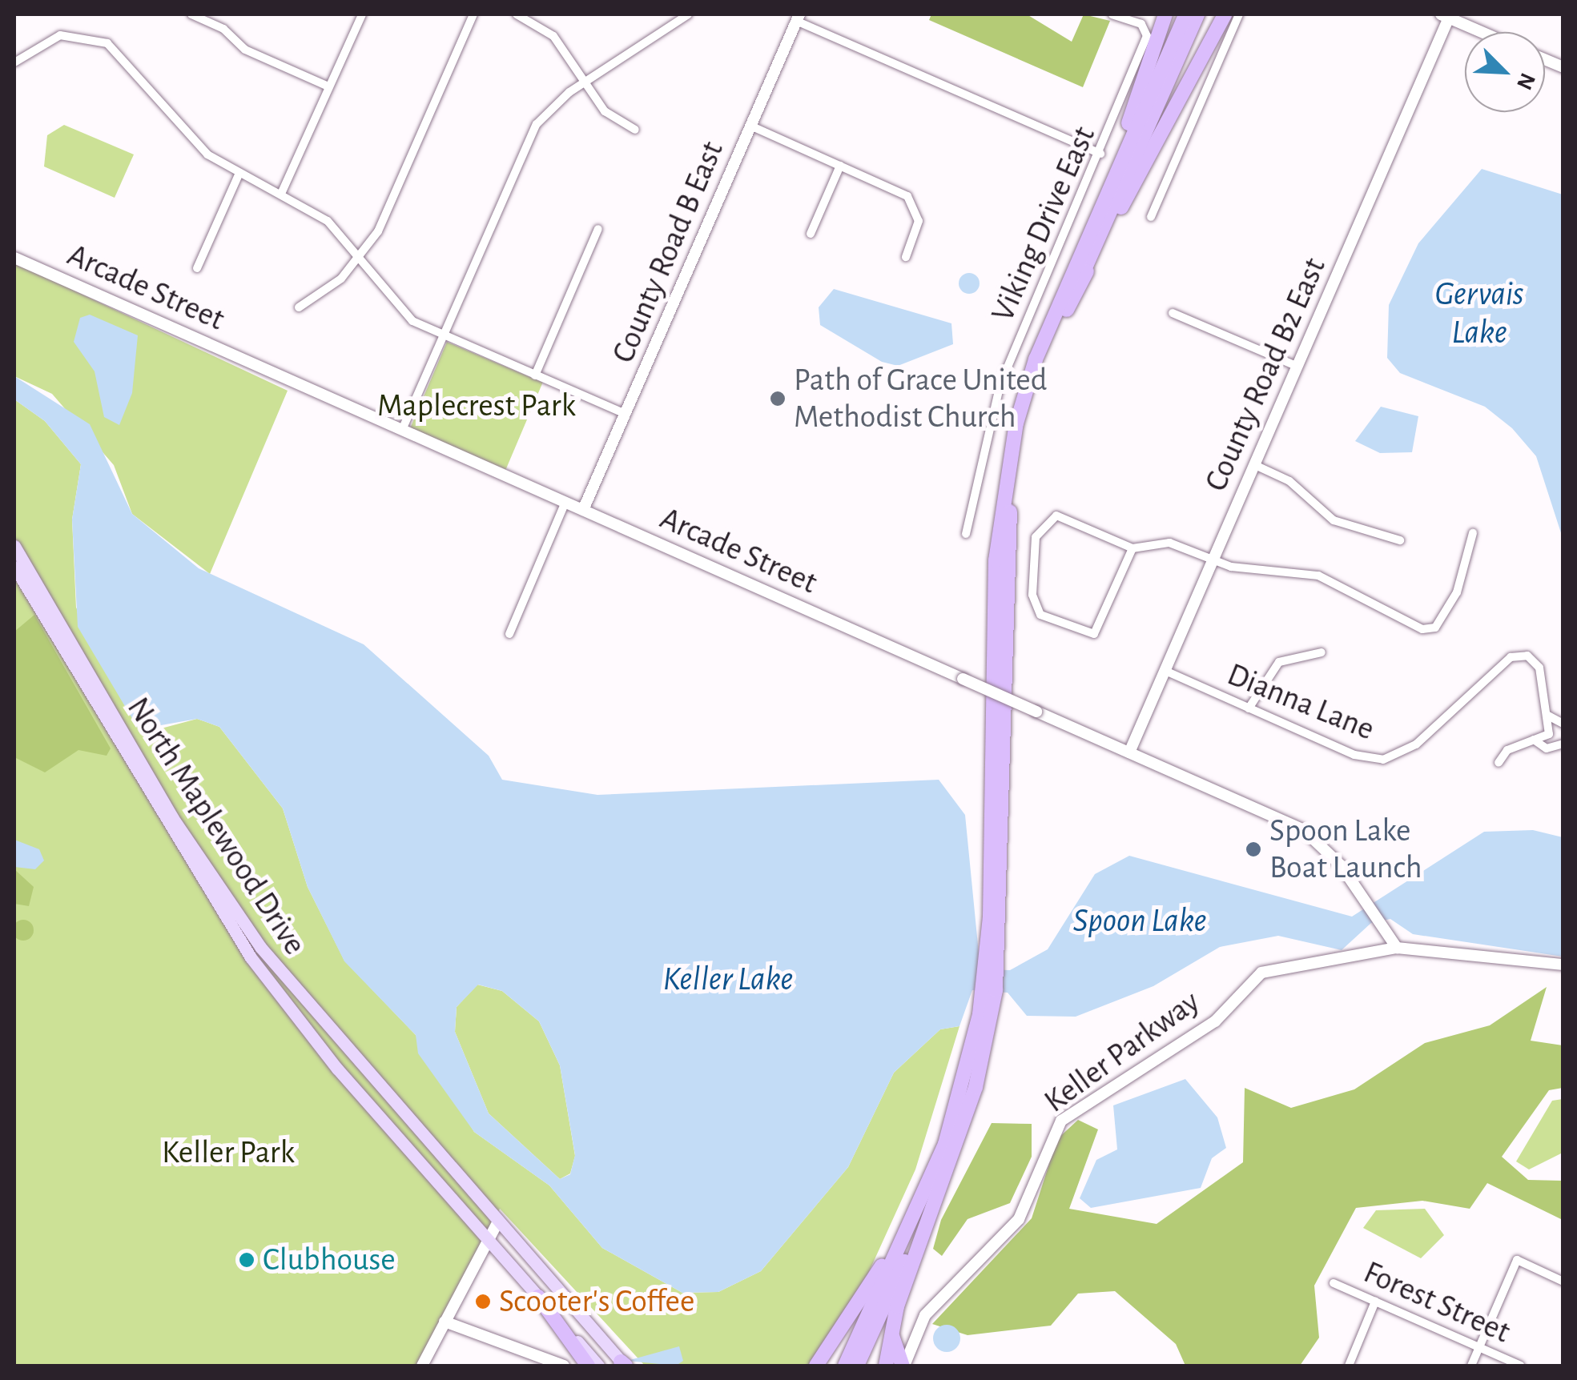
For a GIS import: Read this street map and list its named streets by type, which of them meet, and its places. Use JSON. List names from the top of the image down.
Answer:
{
  "streets": {
    "main road": ["North Maplewood Drive"],
    "street": [
      "Viking Drive East",
      "County Road B East",
      "Arcade Street",
      "County Road B2 East",
      "Dianna Lane",
      "Keller Parkway",
      "Forest Street"
    ]
  },
  "crossings": [
    ["County Road B East", "Arcade Street"],
    ["Arcade Street", "County Road B2 East"],
    ["Arcade Street", "Keller Parkway"],
    ["County Road B2 East", "Dianna Lane"]
  ],
  "water": ["Gervais Lake", "Spoon Lake", "Keller Lake"],
  "parks": ["Maplecrest Park", "Keller Park"],
  "places": [
    "Path of Grace United Methodist Church",
    "Spoon Lake Boat Launch",
    "Clubhouse",
    "Scooter's Coffee"
  ],
  "north": "bottom right"
}
